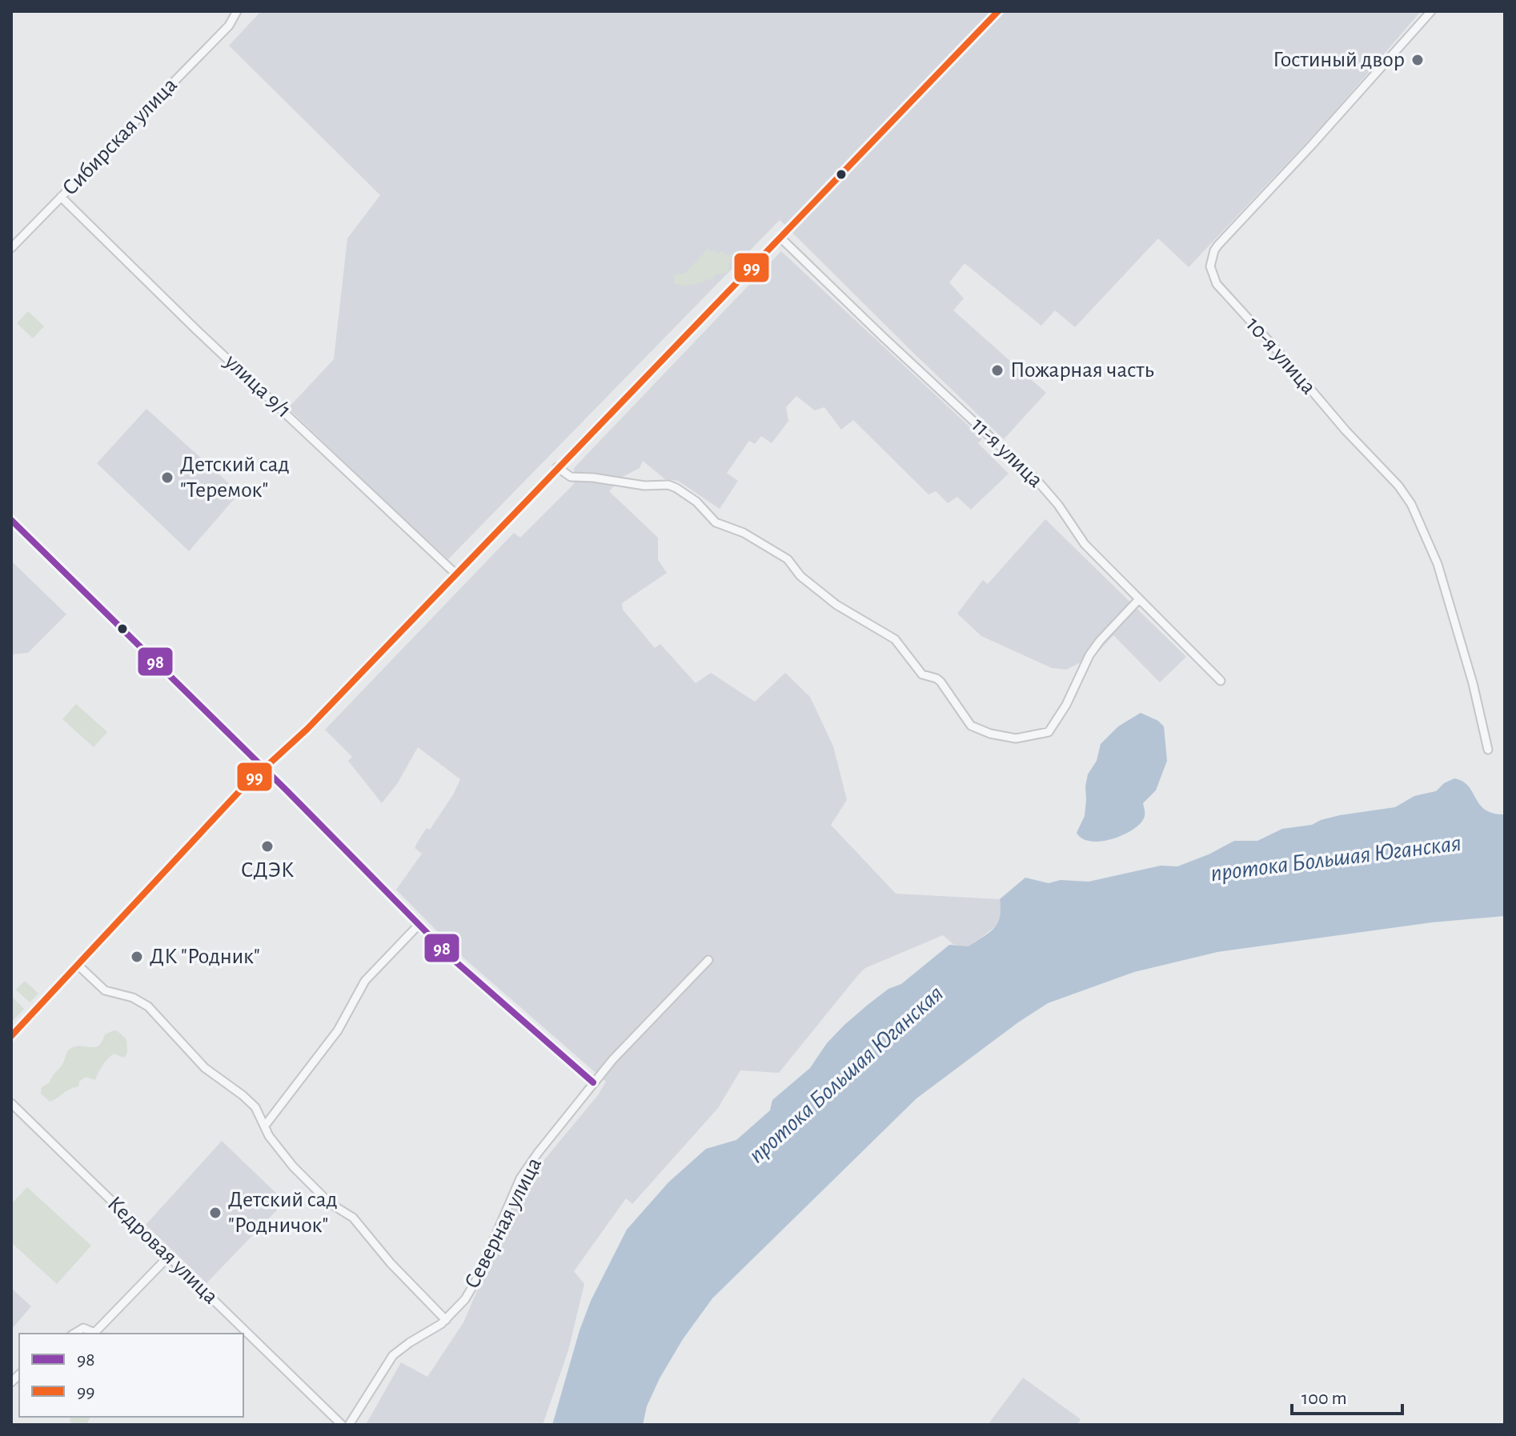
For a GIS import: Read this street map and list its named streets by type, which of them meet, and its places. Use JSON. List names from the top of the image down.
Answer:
{
  "streets": {
    "street": [
      "Сибирская улица",
      "10-я улица",
      "улица 9/1",
      "11-я улица",
      "Северная улица",
      "Кедровая улица"
    ]
  },
  "crossings": [
    ["Сибирская улица", "улица 9/1"]
  ],
  "water": ["протока Большая Юганская"],
  "places": [
    "Гостиный двор",
    "Пожарная часть",
    "Детский сад \"Теремок\"",
    "СДЭК",
    "ДК \"Родник\"",
    "Детский сад \"Родничок\""
  ],
  "lines": ["transit line 99", "transit line 98"],
  "legend": ["98", "99"],
  "scale_bar": "100 m"
}
